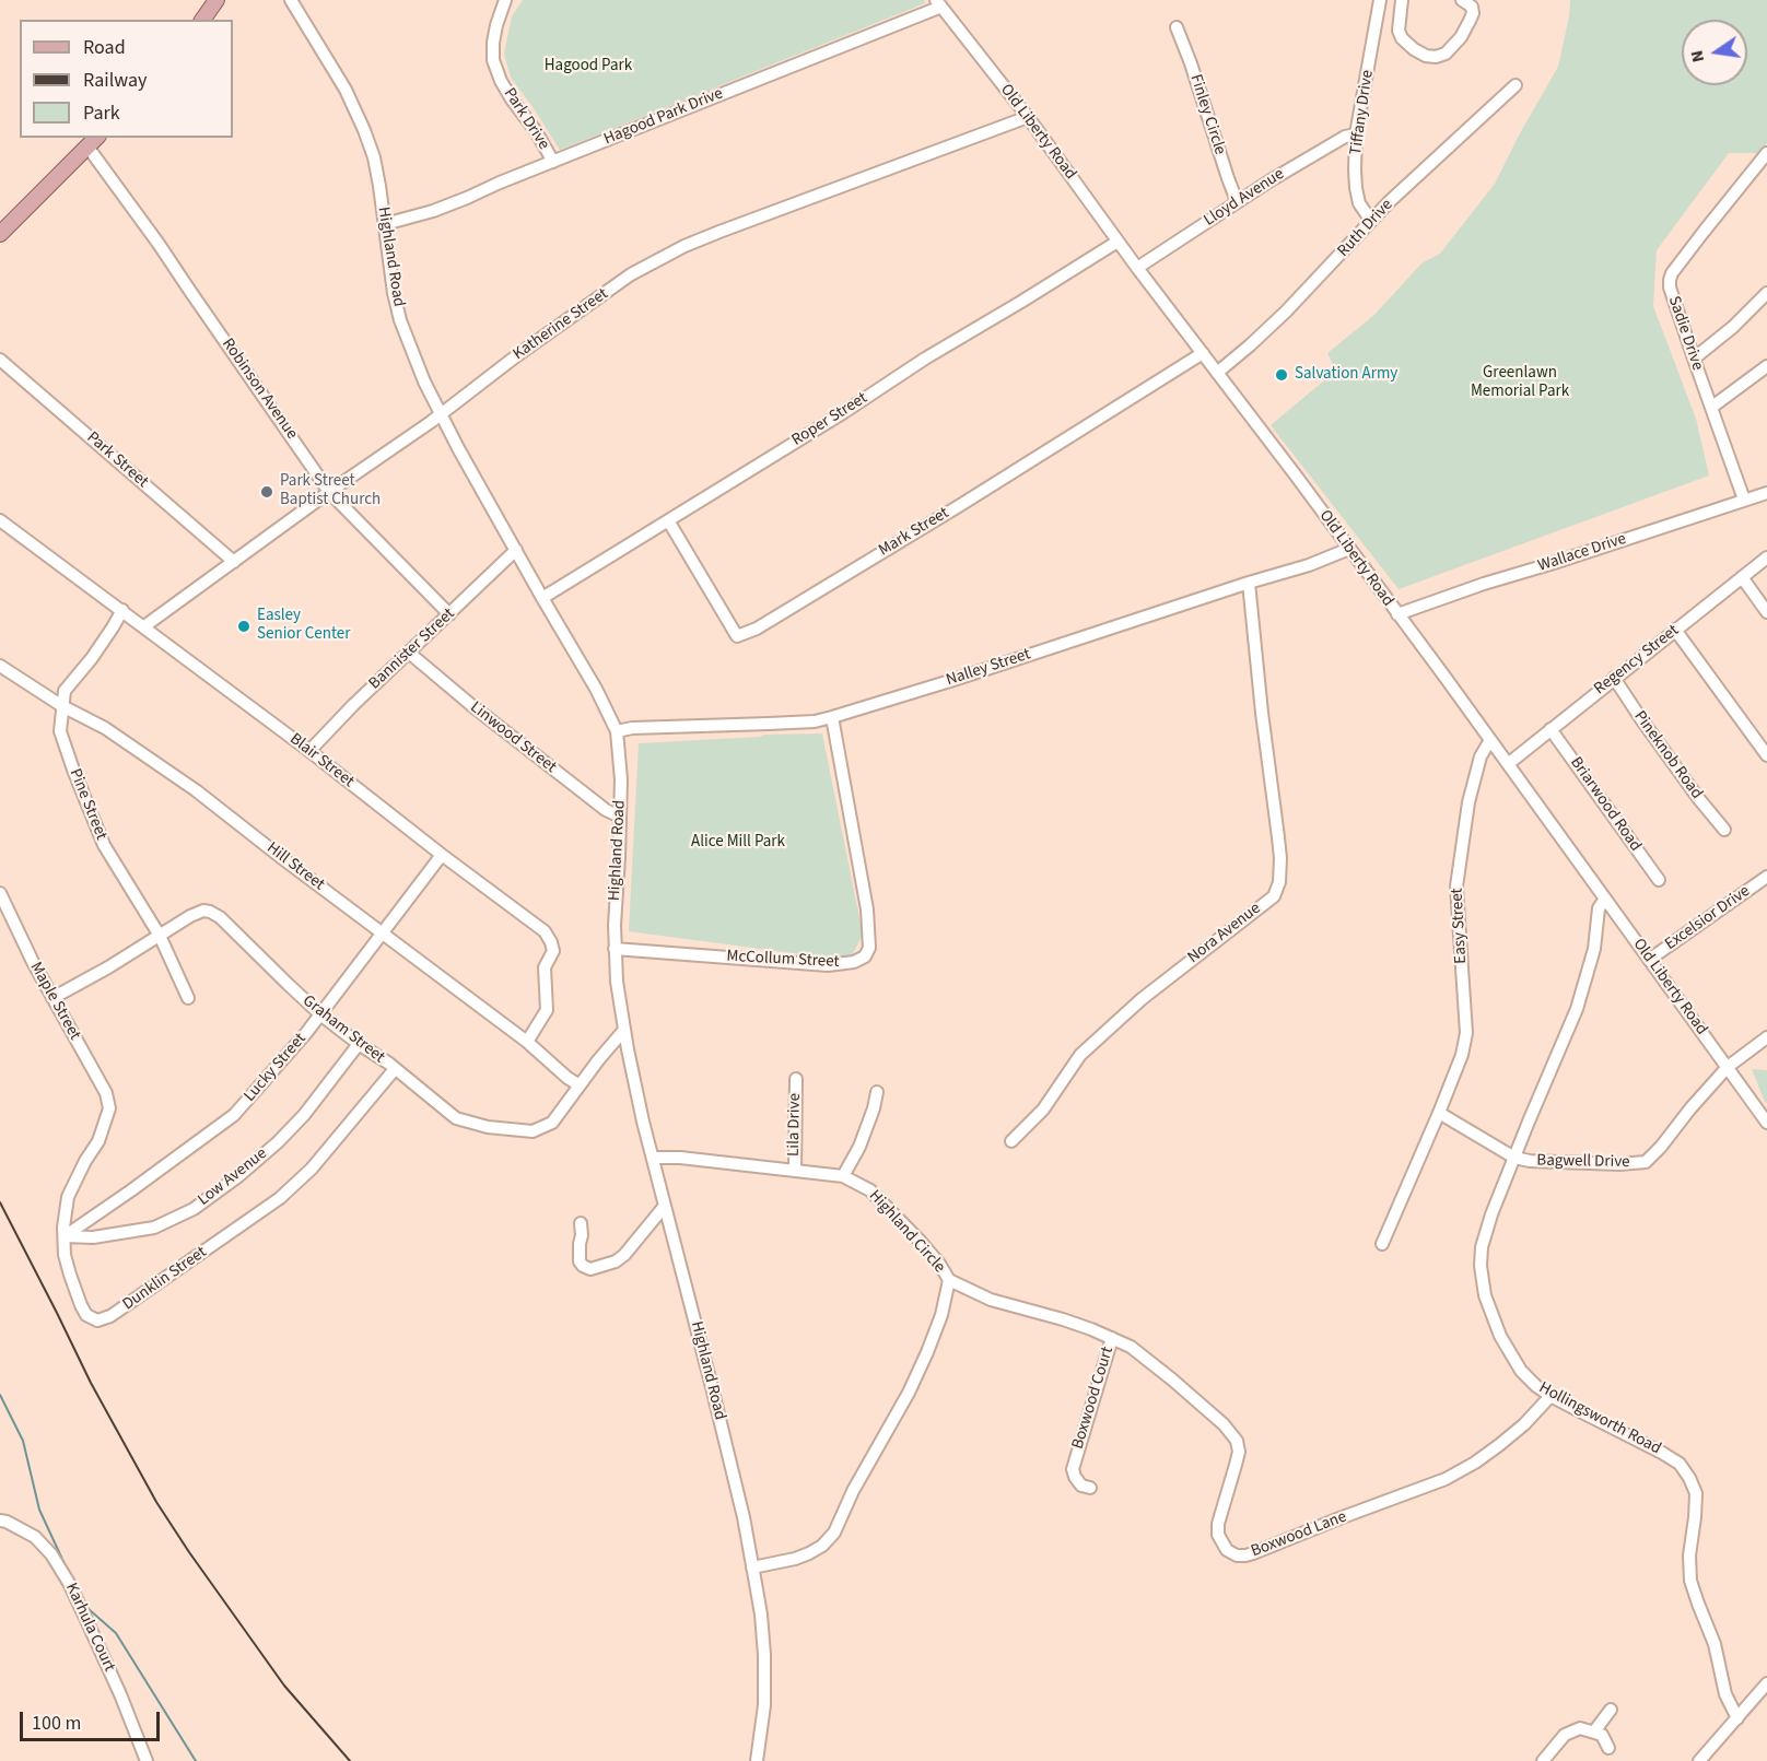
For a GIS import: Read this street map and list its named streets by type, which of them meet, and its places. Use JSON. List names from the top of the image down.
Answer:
{
  "streets": {
    "street": [
      "Tiffany Drive",
      "Finley Circle",
      "Hagood Park Drive",
      "Park Drive",
      "Old Liberty Road",
      "Lloyd Avenue",
      "Ruth Drive",
      "Highland Road",
      "Katherine Street",
      "Sadie Drive",
      "Robinson Avenue",
      "Roper Street",
      "Park Street",
      "Mark Street",
      "Wallace Drive",
      "Bannister Street",
      "Regency Street",
      "Nalley Street",
      "Linwood Street",
      "Pineknob Road",
      "Blair Street",
      "Pine Street",
      "Briarwood Road",
      "Hill Street",
      "Excelsior Drive",
      "Easy Street",
      "Nora Avenue",
      "McCollum Street",
      "Maple Street",
      "Graham Street",
      "Lucky Street",
      "Lila Drive",
      "Bagwell Drive",
      "Low Avenue",
      "Highland Circle",
      "Dunklin Street",
      "Boxwood Court",
      "Hollingsworth Road",
      "Boxwood Lane",
      "Karhula Court"
    ]
  },
  "crossings": [
    ["Tiffany Drive", "Lloyd Avenue"],
    ["Tiffany Drive", "Ruth Drive"],
    ["Finley Circle", "Lloyd Avenue"],
    ["Hagood Park Drive", "Park Drive"],
    ["Hagood Park Drive", "Old Liberty Road"],
    ["Hagood Park Drive", "Highland Road"],
    ["Old Liberty Road", "Lloyd Avenue"],
    ["Old Liberty Road", "Ruth Drive"],
    ["Old Liberty Road", "Katherine Street"],
    ["Old Liberty Road", "Roper Street"],
    ["Old Liberty Road", "Mark Street"],
    ["Old Liberty Road", "Wallace Drive"],
    ["Old Liberty Road", "Regency Street"],
    ["Old Liberty Road", "Nalley Street"],
    ["Old Liberty Road", "Excelsior Drive"],
    ["Old Liberty Road", "Easy Street"],
    ["Old Liberty Road", "Bagwell Drive"],
    ["Old Liberty Road", "Hollingsworth Road"],
    ["Highland Road", "Katherine Street"],
    ["Highland Road", "Roper Street"],
    ["Highland Road", "Bannister Street"],
    ["Highland Road", "Nalley Street"],
    ["Highland Road", "Linwood Street"],
    ["Highland Road", "McCollum Street"],
    ["Highland Road", "Graham Street"],
    ["Highland Road", "Highland Circle"],
    ["Katherine Street", "Robinson Avenue"],
    ["Katherine Street", "Park Street"],
    ["Katherine Street", "Blair Street"],
    ["Sadie Drive", "Wallace Drive"],
    ["Robinson Avenue", "Bannister Street"],
    ["Roper Street", "Mark Street"],
    ["Bannister Street", "Linwood Street"],
    ["Bannister Street", "Blair Street"],
    ["Regency Street", "Pineknob Road"],
    ["Regency Street", "Briarwood Road"],
    ["Nalley Street", "Nora Avenue"],
    ["Nalley Street", "McCollum Street"],
    ["Blair Street", "Pine Street"],
    ["Blair Street", "Hill Street"],
    ["Blair Street", "Lucky Street"],
    ["Pine Street", "Hill Street"],
    ["Pine Street", "Graham Street"],
    ["Hill Street", "Graham Street"],
    ["Hill Street", "Lucky Street"],
    ["Maple Street", "Graham Street"],
    ["Maple Street", "Dunklin Street"],
    ["Graham Street", "Lucky Street"],
    ["Graham Street", "Low Avenue"],
    ["Graham Street", "Dunklin Street"],
    ["Lucky Street", "Low Avenue"],
    ["Lucky Street", "Dunklin Street"],
    ["Lila Drive", "Highland Circle"],
    ["Bagwell Drive", "Hollingsworth Road"],
    ["Low Avenue", "Dunklin Street"],
    ["Highland Circle", "Boxwood Lane"],
    ["Boxwood Court", "Boxwood Lane"],
    ["Hollingsworth Road", "Boxwood Lane"]
  ],
  "parks": ["Hagood Park", "Greenlawn Memorial Park", "Alice Mill Park"],
  "places": ["Salvation Army", "Park Street Baptist Church", "Easley Senior Center"],
  "legend": ["Road", "Railway", "Park"],
  "scale_bar": "100 m",
  "north": "left"
}
